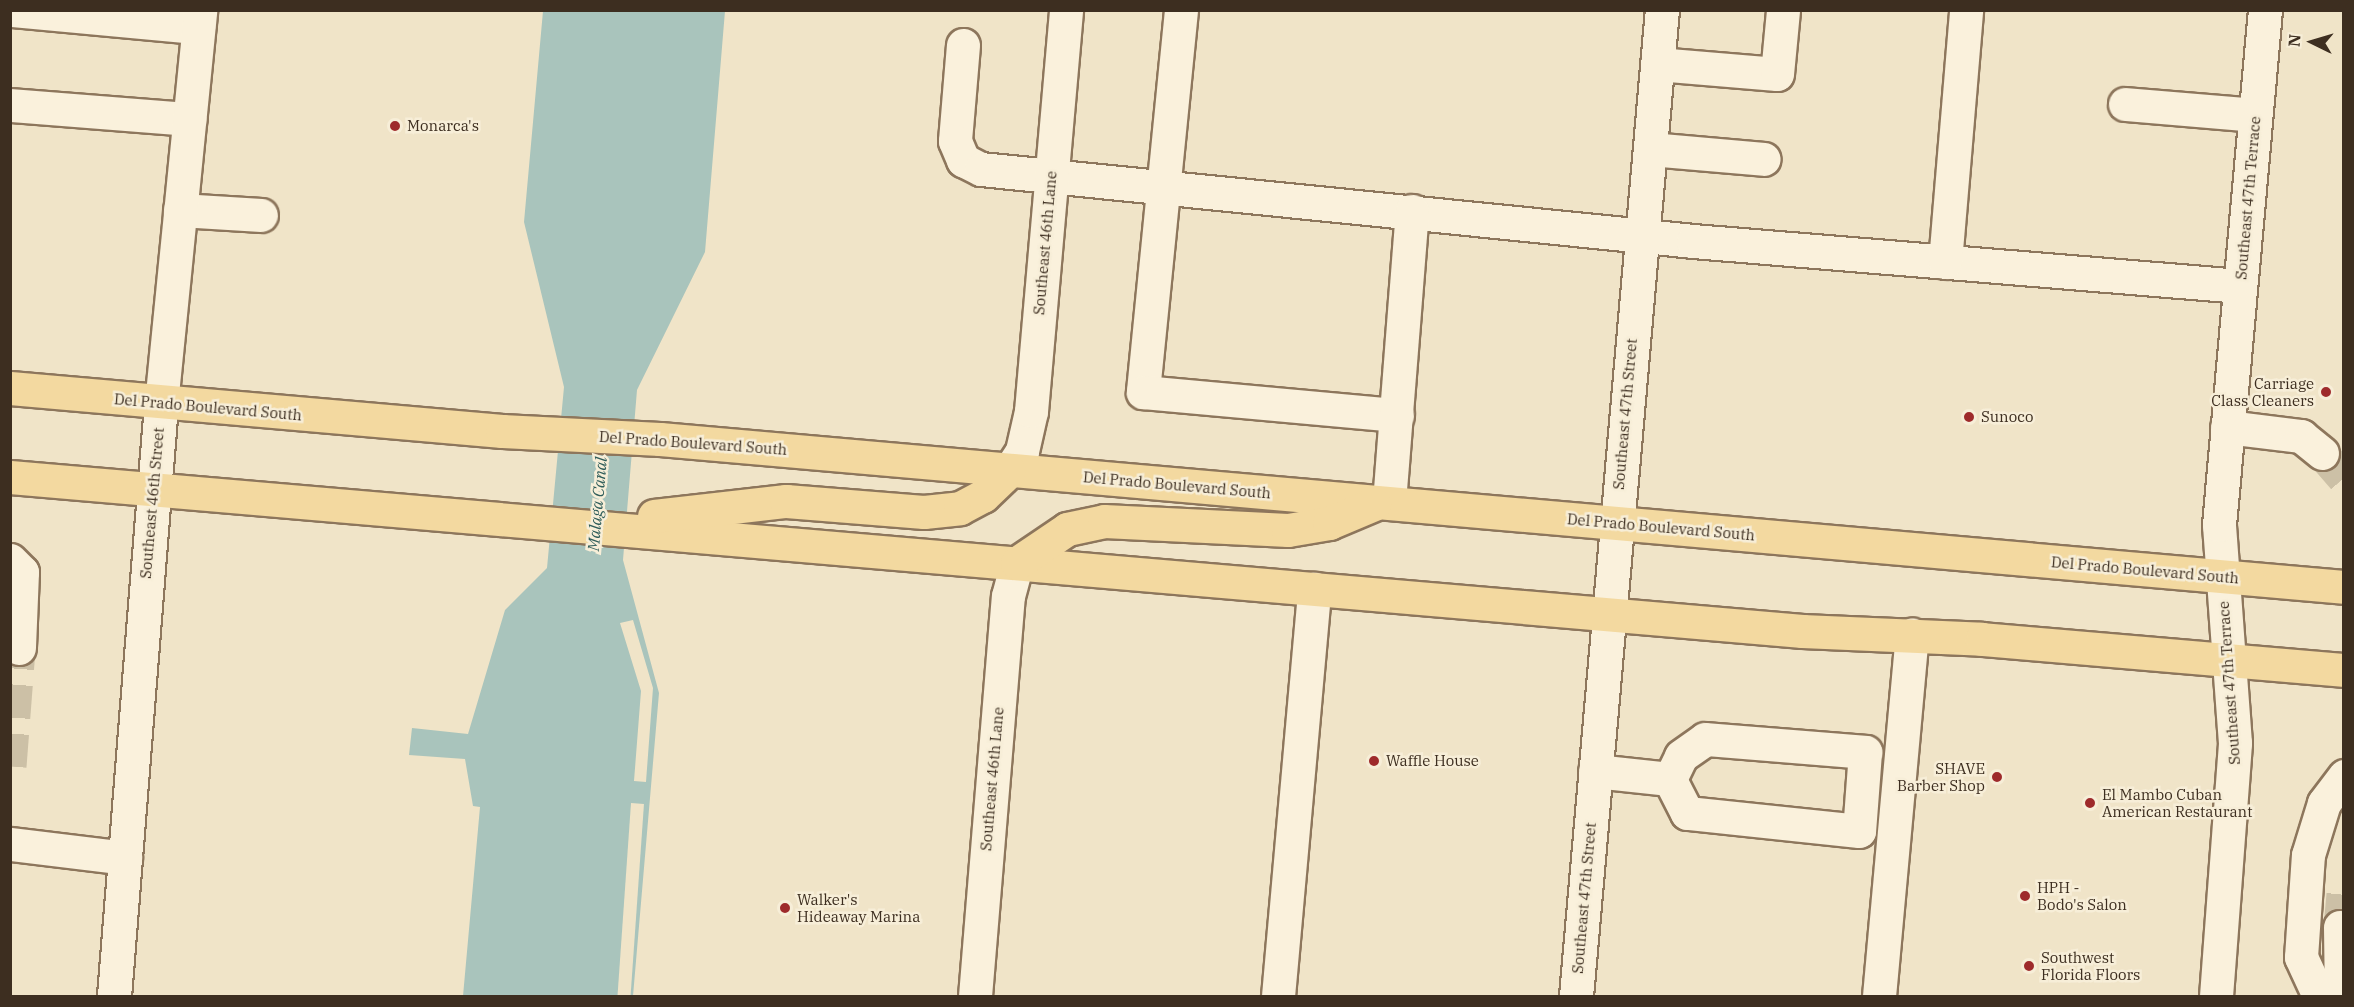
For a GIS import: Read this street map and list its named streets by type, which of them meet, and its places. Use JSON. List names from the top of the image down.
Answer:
{
  "streets": {
    "main road": ["Del Prado Boulevard South"],
    "street": [
      "Southeast 47th Terrace",
      "Southeast 46th Lane",
      "Southeast 47th Street",
      "Southeast 46th Street"
    ]
  },
  "crossings": [
    ["Southeast 47th Terrace", "Del Prado Boulevard South"],
    ["Southeast 46th Lane", "Del Prado Boulevard South"],
    ["Del Prado Boulevard South", "Southeast 47th Street"],
    ["Del Prado Boulevard South", "Southeast 46th Street"]
  ],
  "water": ["Malaga Canal"],
  "places": [
    "Monarca's",
    "Carriage Class Cleaners",
    "Sunoco",
    "Waffle House",
    "SHAVE Barber Shop",
    "El Mambo Cuban American Restaurant",
    "HPH - Bodo's Salon",
    "Walker's Hideaway Marina",
    "Southwest Florida Floors"
  ],
  "north": "left"
}
